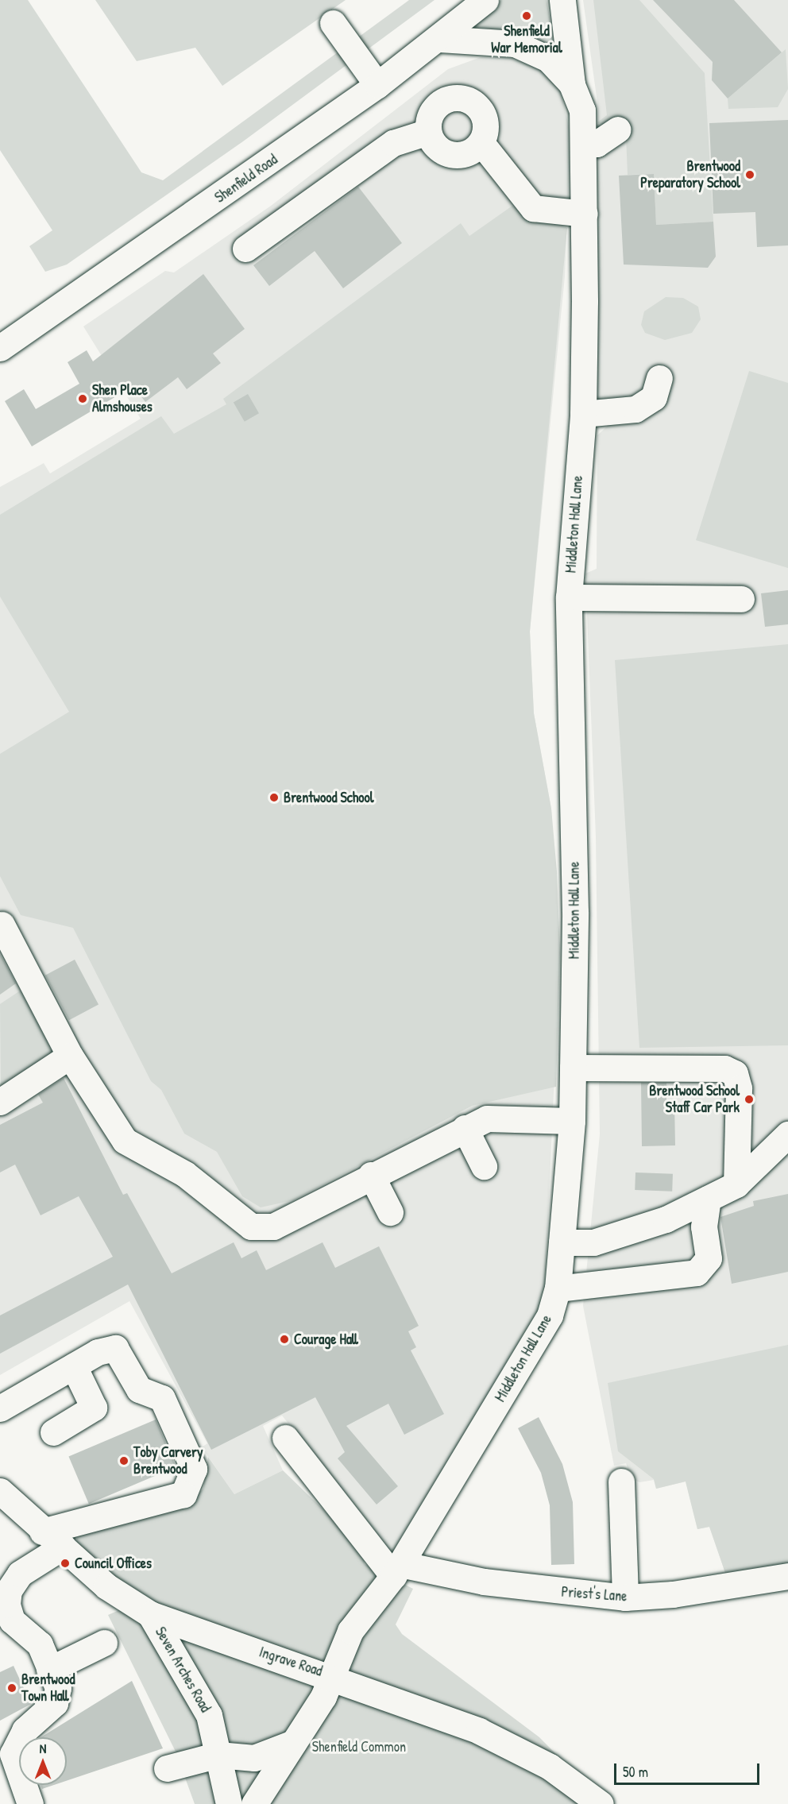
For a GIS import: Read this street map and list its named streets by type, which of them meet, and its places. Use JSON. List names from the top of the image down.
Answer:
{
  "streets": {
    "street": [
      "Shenfield Road",
      "Middleton Hall Lane",
      "Priest's Lane",
      "Ingrave Road",
      "Seven Arches Road"
    ]
  },
  "crossings": [
    ["Shenfield Road", "Middleton Hall Lane"],
    ["Middleton Hall Lane", "Priest's Lane"],
    ["Middleton Hall Lane", "Ingrave Road"],
    ["Ingrave Road", "Seven Arches Road"]
  ],
  "parks": ["Shenfield Common"],
  "places": [
    "Shenfield War Memorial",
    "Brentwood Preparatory School",
    "Shen Place Almshouses",
    "Brentwood School",
    "Brentwood School Staff Car Park",
    "Courage Hall",
    "Toby Carvery Brentwood",
    "Council Offices",
    "Brentwood Town Hall"
  ],
  "scale_bar": "50 m",
  "north": "top"
}
